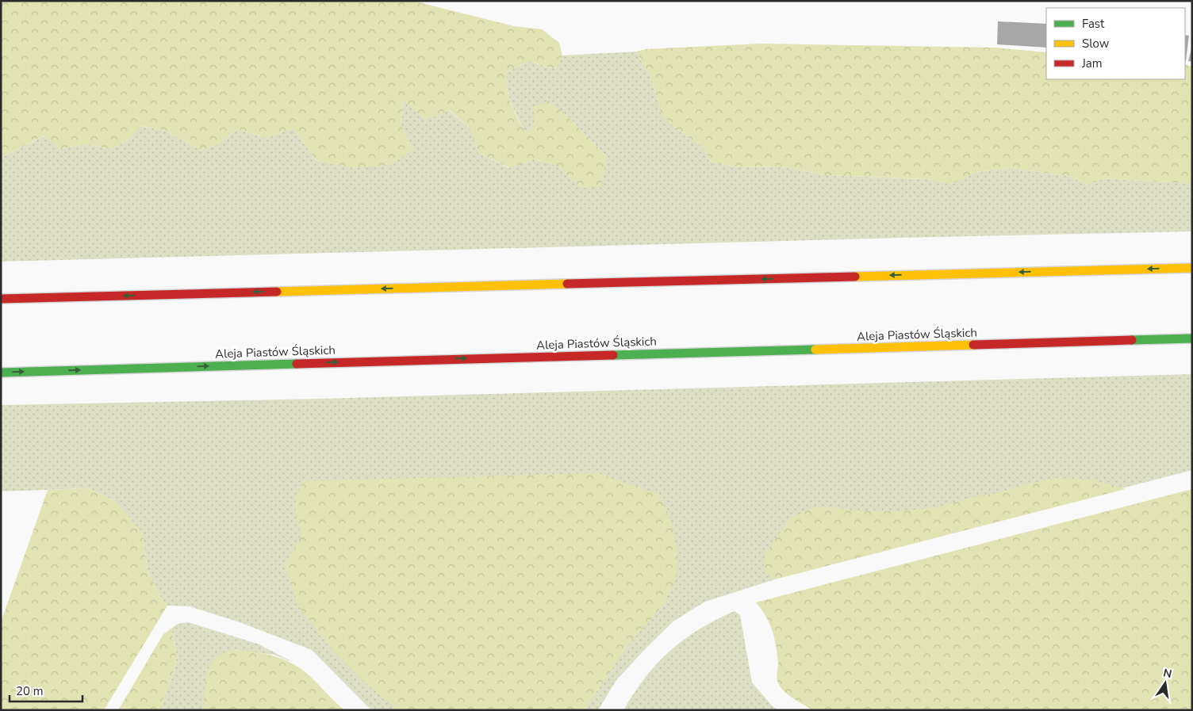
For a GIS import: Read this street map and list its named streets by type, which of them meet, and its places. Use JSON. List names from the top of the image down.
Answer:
{
  "streets": {
    "highway": ["Aleja Piastów Śląskich"]
  },
  "legend": ["Fast", "Slow", "Jam"],
  "scale_bar": "20 m",
  "north": "top"
}
